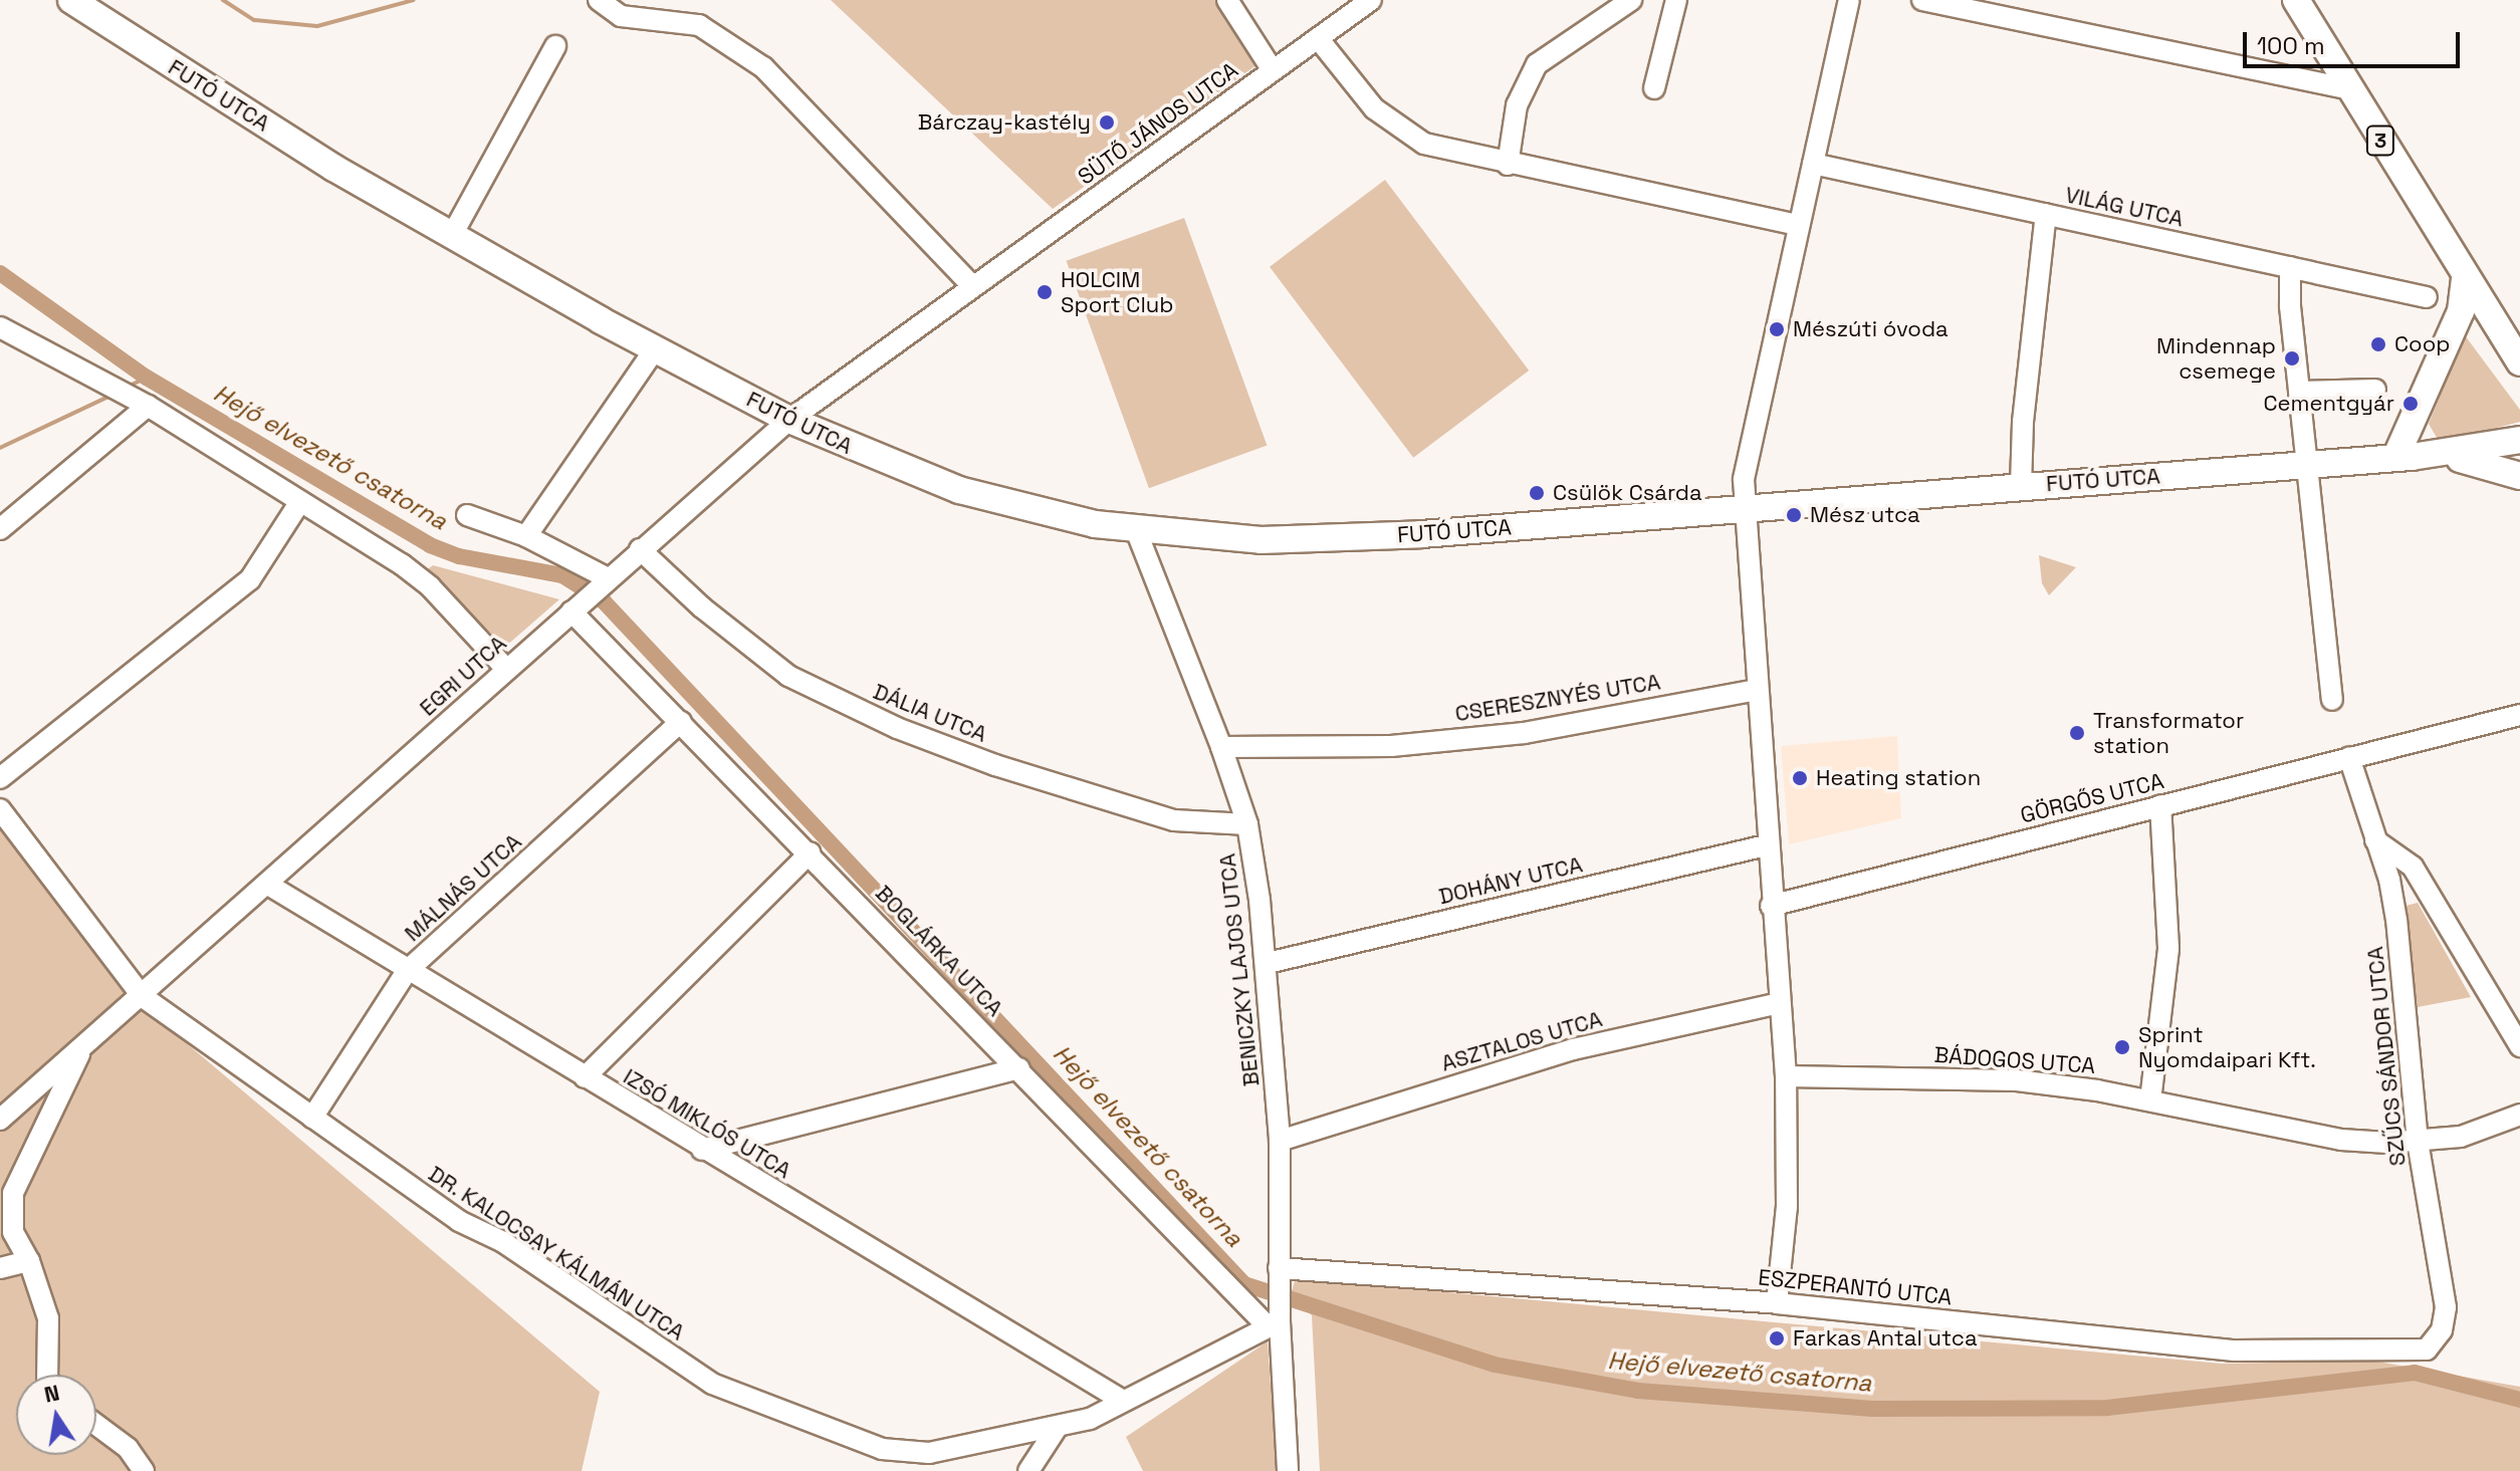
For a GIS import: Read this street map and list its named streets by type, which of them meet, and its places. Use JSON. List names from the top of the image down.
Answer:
{
  "streets": {
    "main road": ["FUTÓ UTCA", "3"],
    "street": [
      "SÜTŐ JÁNOS UTCA",
      "VILÁG UTCA",
      "EGRI UTCA",
      "CSERESZNYÉS UTCA",
      "DÁLIA UTCA",
      "GÖRGŐS UTCA",
      "DOHÁNY UTCA",
      "MÁLNÁS UTCA",
      "BOGLÁRKA UTCA",
      "BENICZKY LAJOS UTCA",
      "ASZTALOS UTCA",
      "SZŰCS SÁNDOR UTCA",
      "BÁDOGOS UTCA",
      "IZSÓ MIKLÓS UTCA",
      "DR. KALOCSAY KÁLMÁN UTCA",
      "ESZPERANTÓ UTCA"
    ]
  },
  "crossings": [
    ["FUTÓ UTCA", "EGRI UTCA"],
    ["FUTÓ UTCA", "BENICZKY LAJOS UTCA"],
    ["SÜTŐ JÁNOS UTCA", "EGRI UTCA"],
    ["EGRI UTCA", "DÁLIA UTCA"],
    ["EGRI UTCA", "BOGLÁRKA UTCA"],
    ["EGRI UTCA", "IZSÓ MIKLÓS UTCA"],
    ["EGRI UTCA", "DR. KALOCSAY KÁLMÁN UTCA"],
    ["CSERESZNYÉS UTCA", "BENICZKY LAJOS UTCA"],
    ["DÁLIA UTCA", "BENICZKY LAJOS UTCA"],
    ["GÖRGŐS UTCA", "SZŰCS SÁNDOR UTCA"],
    ["DOHÁNY UTCA", "BENICZKY LAJOS UTCA"],
    ["MÁLNÁS UTCA", "BOGLÁRKA UTCA"],
    ["MÁLNÁS UTCA", "IZSÓ MIKLÓS UTCA"],
    ["MÁLNÁS UTCA", "DR. KALOCSAY KÁLMÁN UTCA"],
    ["BOGLÁRKA UTCA", "BENICZKY LAJOS UTCA"],
    ["BOGLÁRKA UTCA", "DR. KALOCSAY KÁLMÁN UTCA"],
    ["BENICZKY LAJOS UTCA", "ASZTALOS UTCA"],
    ["BENICZKY LAJOS UTCA", "DR. KALOCSAY KÁLMÁN UTCA"],
    ["BENICZKY LAJOS UTCA", "ESZPERANTÓ UTCA"],
    ["SZŰCS SÁNDOR UTCA", "BÁDOGOS UTCA"],
    ["SZŰCS SÁNDOR UTCA", "ESZPERANTÓ UTCA"],
    ["IZSÓ MIKLÓS UTCA", "DR. KALOCSAY KÁLMÁN UTCA"]
  ],
  "water": ["Hejő elvezető csatorna"],
  "places": [
    "Bárczay-kastély",
    "HOLCIM Sport Club",
    "Mészúti óvoda",
    "Coop",
    "Mindennap csemege",
    "Cementgyár",
    "Csülök Csárda",
    "Mész utca",
    "Transformator station",
    "Heating station",
    "Sprint Nyomdaipari Kft.",
    "Farkas Antal utca"
  ],
  "scale_bar": "100 m",
  "north": "top"
}
